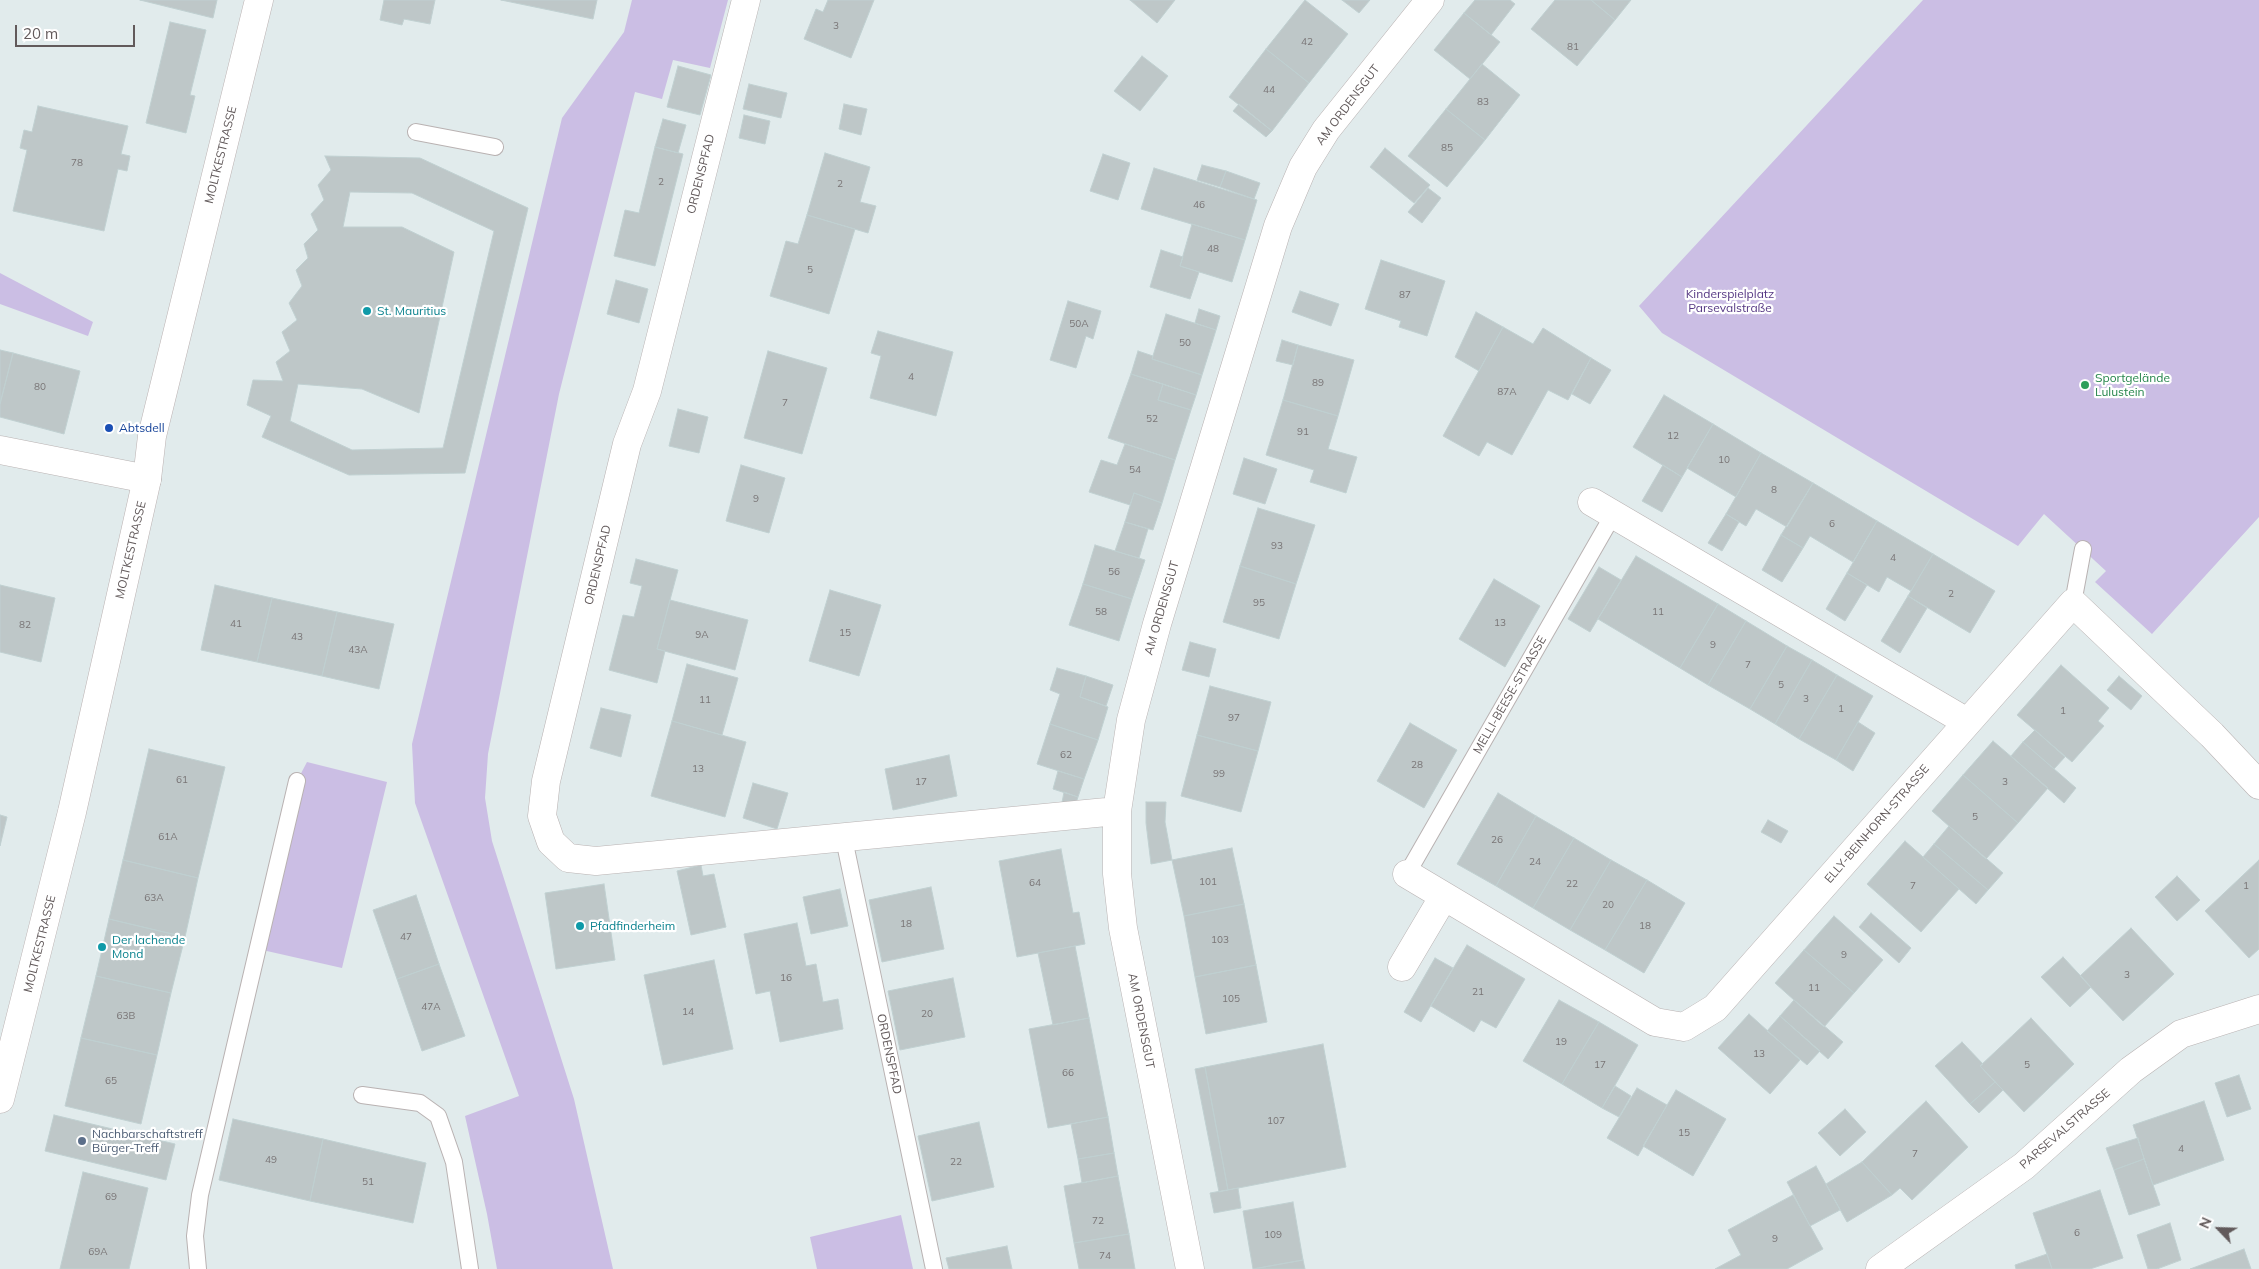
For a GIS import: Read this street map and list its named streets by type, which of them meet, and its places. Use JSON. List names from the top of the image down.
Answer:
{
  "streets": {
    "street": [
      "AM ORDENSGUT",
      "MOLTKESTRASSE",
      "ORDENSPFAD",
      "MELLI-BEESE-STRASSE",
      "ELLY-BEINHORN-STRASSE",
      "PARSEVALSTRASSE"
    ]
  },
  "crossings": [
    ["AM ORDENSGUT", "ORDENSPFAD"],
    ["MELLI-BEESE-STRASSE", "ELLY-BEINHORN-STRASSE"]
  ],
  "parks": ["Kinderspielplatz Parsevalstraße"],
  "places": [
    "St. Mauritius",
    "Sportgelände Lulustein",
    "Abtsdell",
    "Pfadfinderheim",
    "Der lachende Mond",
    "Nachbarschaftstreff Bürger-Treff"
  ],
  "house_numbers": [
    "3",
    "42",
    "81",
    "44",
    "83",
    "85",
    "78",
    "2",
    "2",
    "46",
    "48",
    "5",
    "87",
    "50A",
    "50",
    "4",
    "89",
    "80",
    "87A",
    "7",
    "52",
    "91",
    "12",
    "10",
    "54",
    "8",
    "9",
    "6",
    "93",
    "4",
    "56",
    "2",
    "95",
    "58",
    "11",
    "13",
    "41",
    "82",
    "15",
    "9A",
    "43",
    "9",
    "43A",
    "7",
    "5",
    "3",
    "11",
    "1",
    "1",
    "97",
    "62",
    "28",
    "13",
    "99",
    "61",
    "17",
    "3",
    "5",
    "61A",
    "26",
    "24",
    "101",
    "64",
    "22",
    "7",
    "1",
    "63A",
    "20",
    "18",
    "18",
    "47",
    "103",
    "9",
    "3",
    "16",
    "11",
    "21",
    "105",
    "47A",
    "14",
    "20",
    "63B",
    "19",
    "13",
    "17",
    "5",
    "66",
    "65",
    "107",
    "15",
    "4",
    "7",
    "49",
    "22",
    "51",
    "69",
    "72",
    "6",
    "109",
    "9",
    "69A",
    "74"
  ],
  "scale_bar": "20 m",
  "north": "top left"
}
